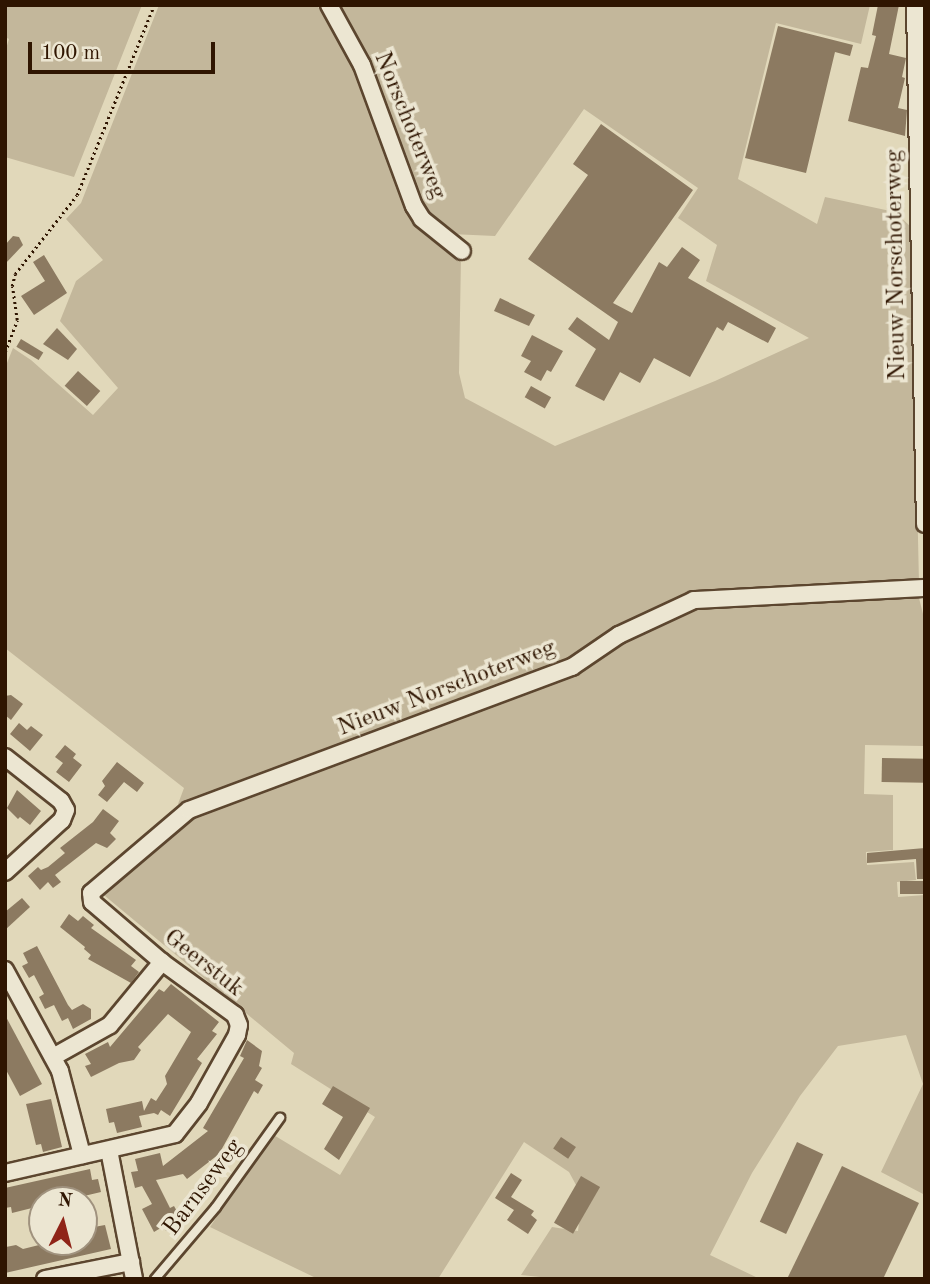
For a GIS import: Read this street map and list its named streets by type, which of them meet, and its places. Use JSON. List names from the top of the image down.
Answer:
{
  "streets": {
    "street": ["Norschoterweg", "Nieuw Norschoterweg", "Geerstuk"],
    "lane": ["Barnseweg"]
  },
  "crossings": [
    ["Nieuw Norschoterweg", "Geerstuk"]
  ],
  "scale_bar": "100 m",
  "north": "top"
}
